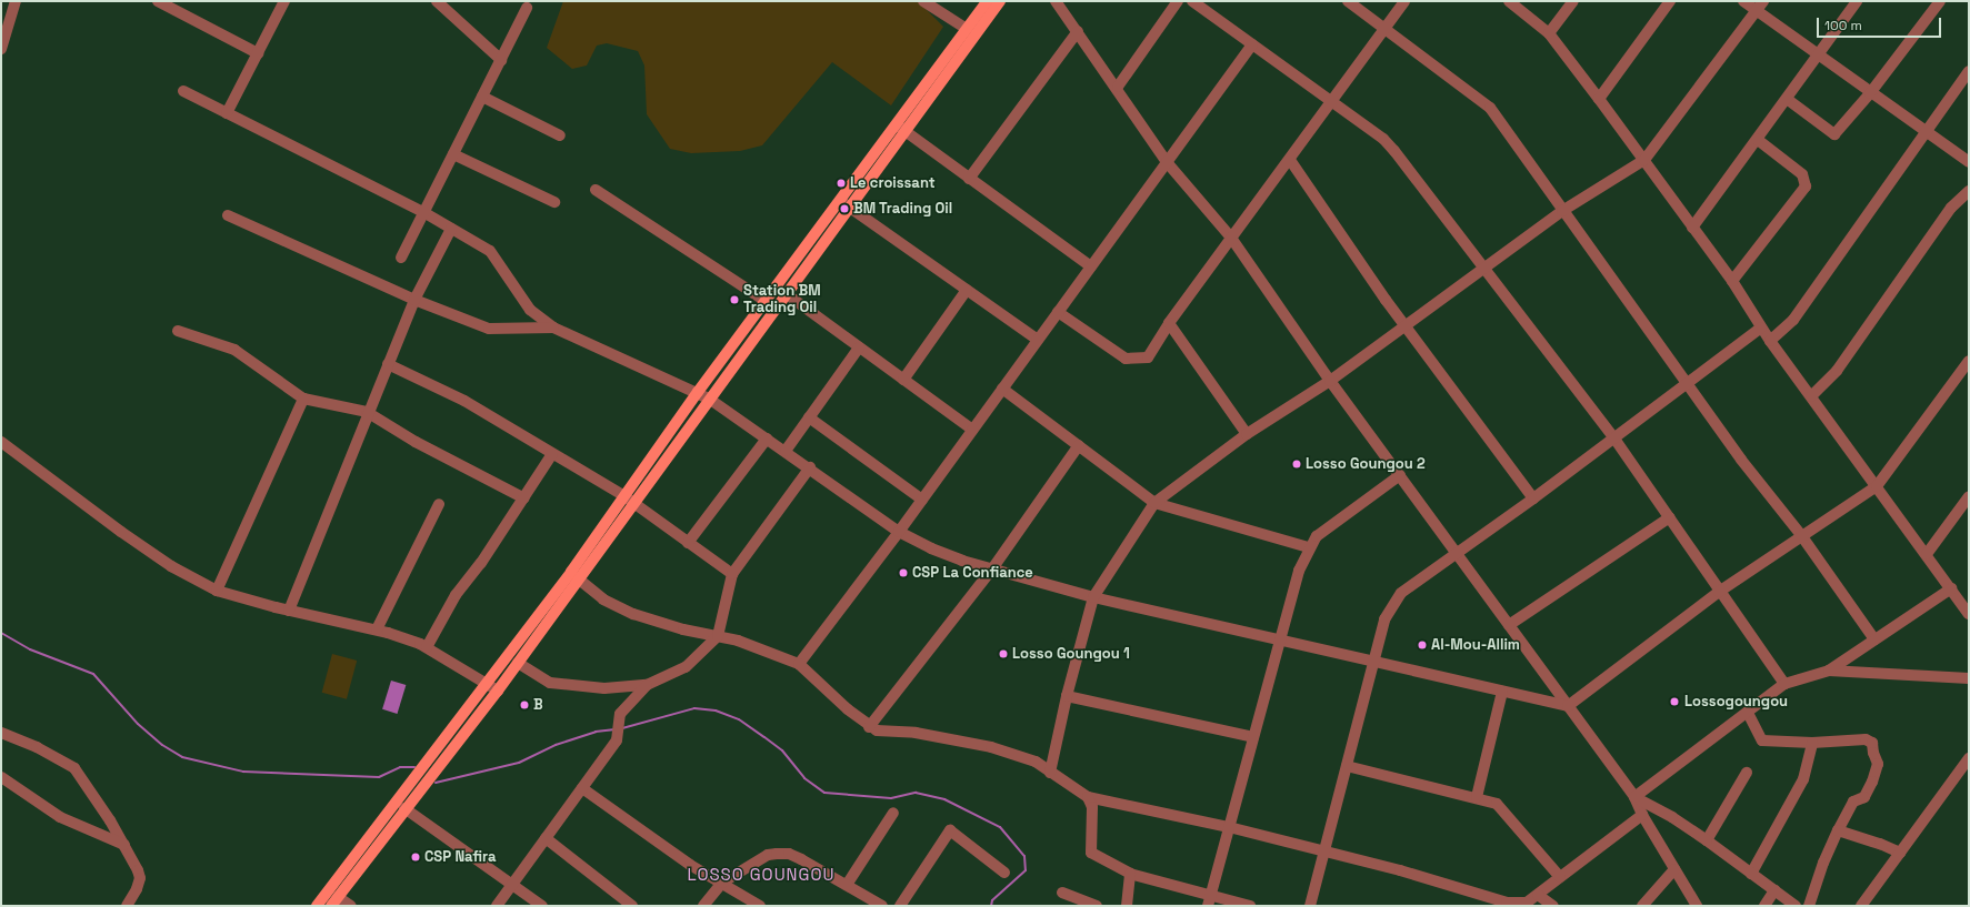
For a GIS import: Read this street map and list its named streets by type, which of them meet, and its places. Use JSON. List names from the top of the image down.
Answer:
{
  "districts": ["LOSSO GOUNGOU"],
  "places": [
    "Le croissant",
    "BM Trading Oil",
    "Station BM Trading Oil",
    "Losso Goungou 2",
    "CSP La Confiance",
    "Al-Mou-Allim",
    "Losso Goungou 1",
    "Lossogoungou",
    "B",
    "CSP Nafira"
  ],
  "scale_bar": "100 m"
}
